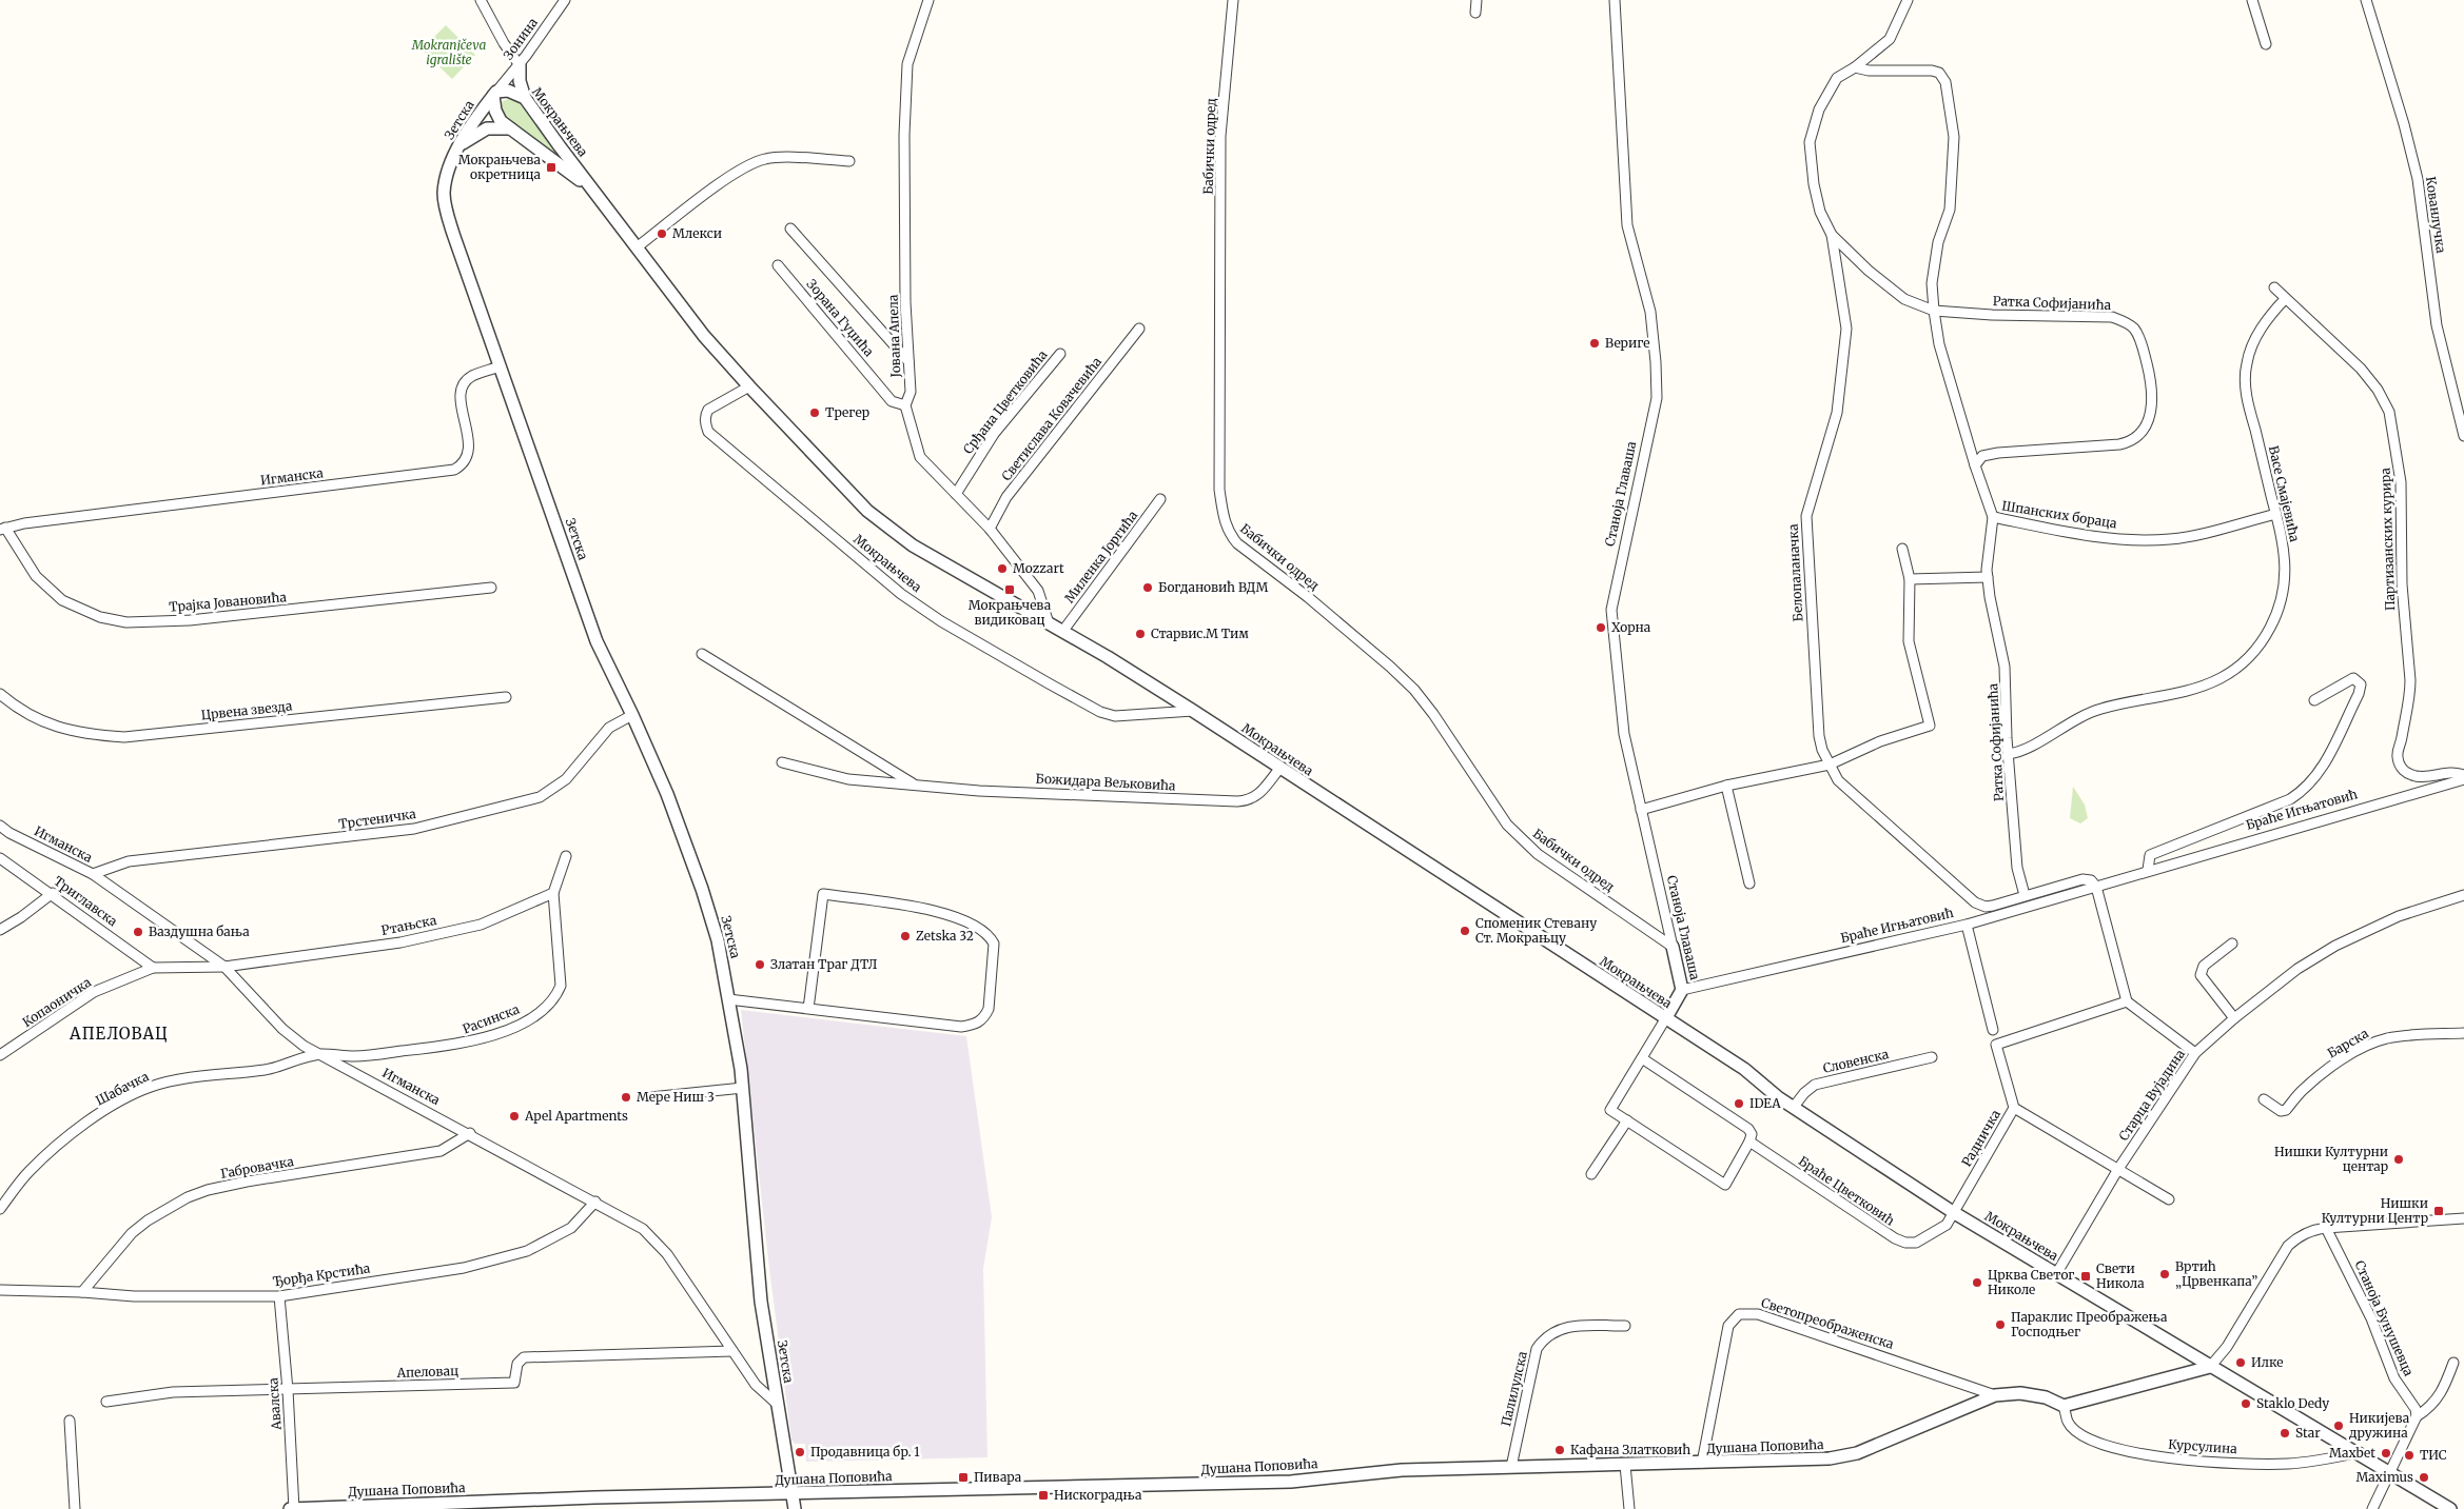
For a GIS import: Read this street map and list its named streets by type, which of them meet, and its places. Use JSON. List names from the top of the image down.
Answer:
{
  "streets": {
    "street": [
      "Зонина",
      "Зетска",
      "Мокрањчева",
      "Бабички одред",
      "Кованлучка",
      "Ратка Софијанића",
      "Зорана Гуџића",
      "Јована Апела",
      "Срђана Цветковића",
      "Светислава Ковачевића",
      "Игманска",
      "Станоја Главаша",
      "Васе Смајевића",
      "Шпанских бораца",
      "Партизанских курира",
      "Миленка Јоргића",
      "Белопаланачка",
      "Трајка Јовановића",
      "Црвена звезда",
      "Божидара Вељковића",
      "Браће Игњатовић",
      "Трстеничка",
      "Триглавска",
      "Ртањска",
      "Копаоничка",
      "Расинска",
      "Барска",
      "Словенска",
      "Шабачка",
      "Старца Вујадина",
      "Радничка",
      "Габровачка",
      "Браће Цветковић",
      "Ђорђа Крстића",
      "Станоја Бунушевца",
      "Светопреображенска",
      "Апеловац",
      "Палилулска",
      "Авалска",
      "Душана Поповића",
      "Курсулина"
    ]
  },
  "crossings": [
    ["Зонина", "Зетска"],
    ["Зонина", "Мокрањчева"],
    ["Зетска", "Мокрањчева"],
    ["Зетска", "Игманска"],
    ["Зетска", "Трстеничка"],
    ["Зетска", "Душана Поповића"],
    ["Мокрањчева", "Јована Апела"],
    ["Мокрањчева", "Миленка Јоргића"],
    ["Мокрањчева", "Божидара Вељковића"],
    ["Мокрањчева", "Словенска"],
    ["Мокрањчева", "Старца Вујадина"],
    ["Мокрањчева", "Радничка"],
    ["Мокрањчева", "Браће Цветковић"],
    ["Мокрањчева", "Курсулина"],
    ["Бабички одред", "Станоја Главаша"],
    ["Ратка Софијанића", "Васе Смајевића"],
    ["Ратка Софијанића", "Шпанских бораца"],
    ["Ратка Софијанића", "Белопаланачка"],
    ["Зорана Гуџића", "Јована Апела"],
    ["Јована Апела", "Срђана Цветковића"],
    ["Јована Апела", "Светислава Ковачевића"],
    ["Игманска", "Трајка Јовановића"],
    ["Игманска", "Трстеничка"],
    ["Игманска", "Ртањска"],
    ["Игманска", "Копаоничка"],
    ["Игманска", "Расинска"],
    ["Игманска", "Шабачка"],
    ["Игманска", "Габровачка"],
    ["Игманска", "Ђорђа Крстића"],
    ["Игманска", "Апеловац"],
    ["Станоја Главаша", "Браће Игњатовић"],
    ["Васе Смајевића", "Шпанских бораца"],
    ["Васе Смајевића", "Партизанских курира"],
    ["Партизанских курира", "Браће Игњатовић"],
    ["Белопаланачка", "Браће Игњатовић"],
    ["Триглавска", "Копаоничка"],
    ["Ртањска", "Копаоничка"],
    ["Ртањска", "Расинска"],
    ["Расинска", "Шабачка"],
    ["Радничка", "Браће Цветковић"],
    ["Габровачка", "Ђорђа Крстића"],
    ["Ђорђа Крстића", "Авалска"],
    ["Светопреображенска", "Душана Поповића"],
    ["Апеловац", "Авалска"],
    ["Палилулска", "Душана Поповића"],
    ["Авалска", "Душана Поповића"],
    ["Душана Поповића", "Курсулина"]
  ],
  "districts": ["АПЕЛОВАЦ"],
  "parks": ["Mokranjčeva igralište"],
  "places": {
    "transit": [
      "Мокрањчева окретница",
      "Мокрањчева видиковац",
      "Нишки Културни Центр",
      "Свети Никола",
      "Пивара",
      "Нискоградња"
    ],
    "other": [
      "Млекси",
      "Вериге",
      "Трегер",
      "Mozzart",
      "Богдановић ВДМ",
      "Хорна",
      "Старвис.М Тим",
      "Споменик Стевану Ст. Мокрањцу",
      "Ваздушна бања",
      "Zetska 32",
      "Златан Траг ДТЛ",
      "Мере Ниш 3",
      "IDEA",
      "Apel Apartments",
      "Нишки Културни центар",
      "Вртић „Црвенкапа”",
      "Црква Светог Николе",
      "Параклис Преображења Господњег",
      "Илке",
      "Staklo Dedy",
      "Никијева дружина",
      "Star",
      "Кафана Златковић",
      "Продавница бр. 1",
      "Maxbet",
      "ТИС",
      "Maximus"
    ]
  }
}
